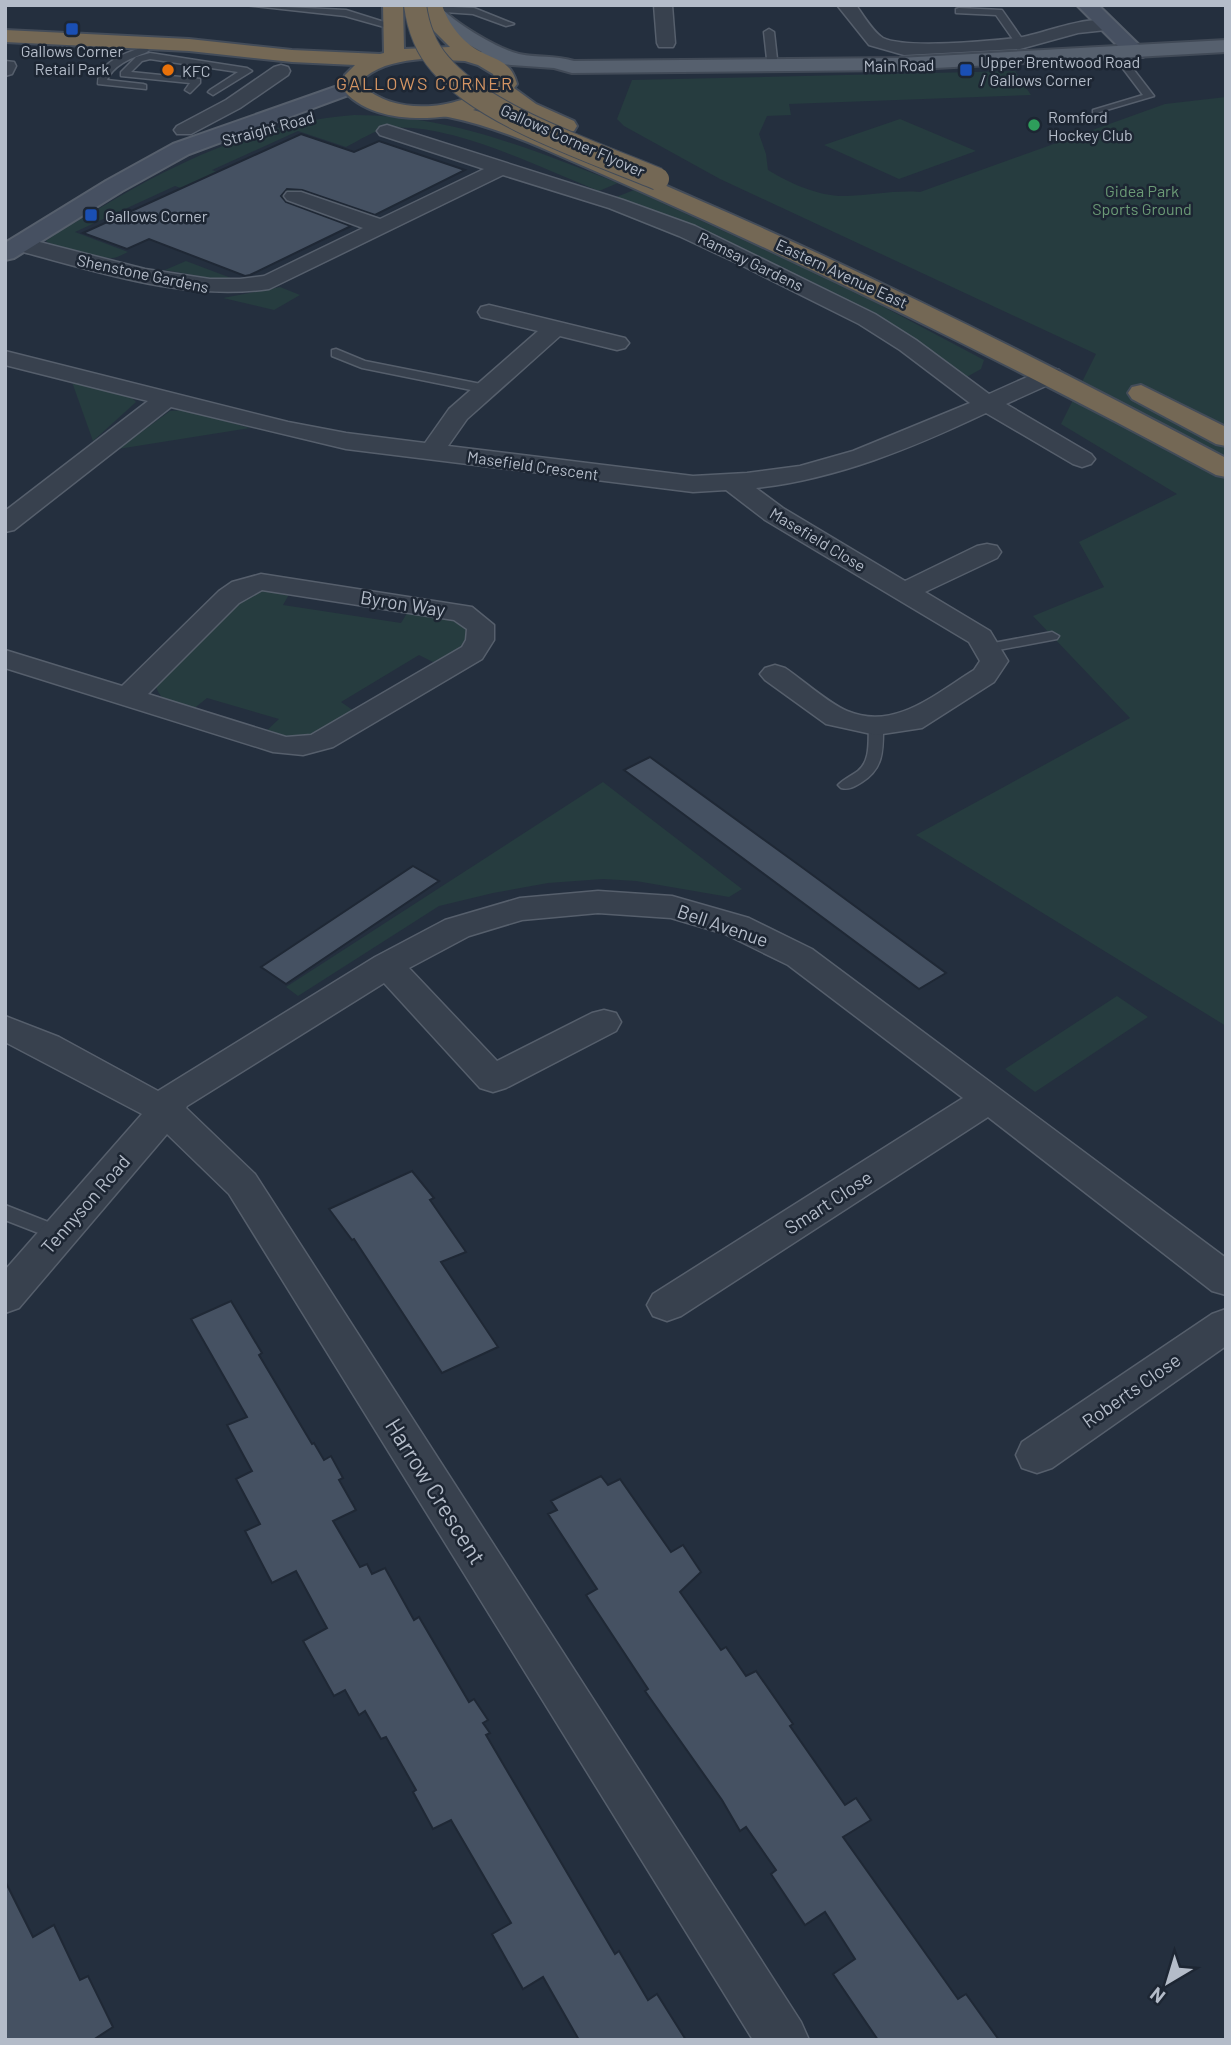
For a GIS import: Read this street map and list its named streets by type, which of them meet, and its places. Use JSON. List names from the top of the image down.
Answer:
{
  "streets": {
    "highway": ["Gallows Corner Flyover", "Eastern Avenue East"],
    "main road": ["Main Road"],
    "street": [
      "Straight Road",
      "Ramsay Gardens",
      "Shenstone Gardens",
      "Masefield Crescent",
      "Masefield Close",
      "Byron Way",
      "Bell Avenue",
      "Smart Close",
      "Tennyson Road",
      "Roberts Close",
      "Harrow Crescent"
    ]
  },
  "crossings": [
    ["Straight Road", "Shenstone Gardens"],
    ["Gallows Corner Flyover", "Eastern Avenue East"],
    ["Ramsay Gardens", "Shenstone Gardens"],
    ["Ramsay Gardens", "Masefield Crescent"],
    ["Eastern Avenue East", "Masefield Crescent"],
    ["Masefield Crescent", "Masefield Close"],
    ["Bell Avenue", "Smart Close"],
    ["Bell Avenue", "Tennyson Road"],
    ["Bell Avenue", "Harrow Crescent"],
    ["Tennyson Road", "Harrow Crescent"]
  ],
  "districts": ["GALLOWS CORNER"],
  "parks": ["Gidea Park Sports Ground"],
  "places": {
    "transit": ["Gallows Corner Retail Park", "Upper Brentwood Road / Gallows Corner", "Gallows Corner"],
    "other": ["KFC", "Romford Hockey Club"]
  },
  "north": "bottom left"
}
